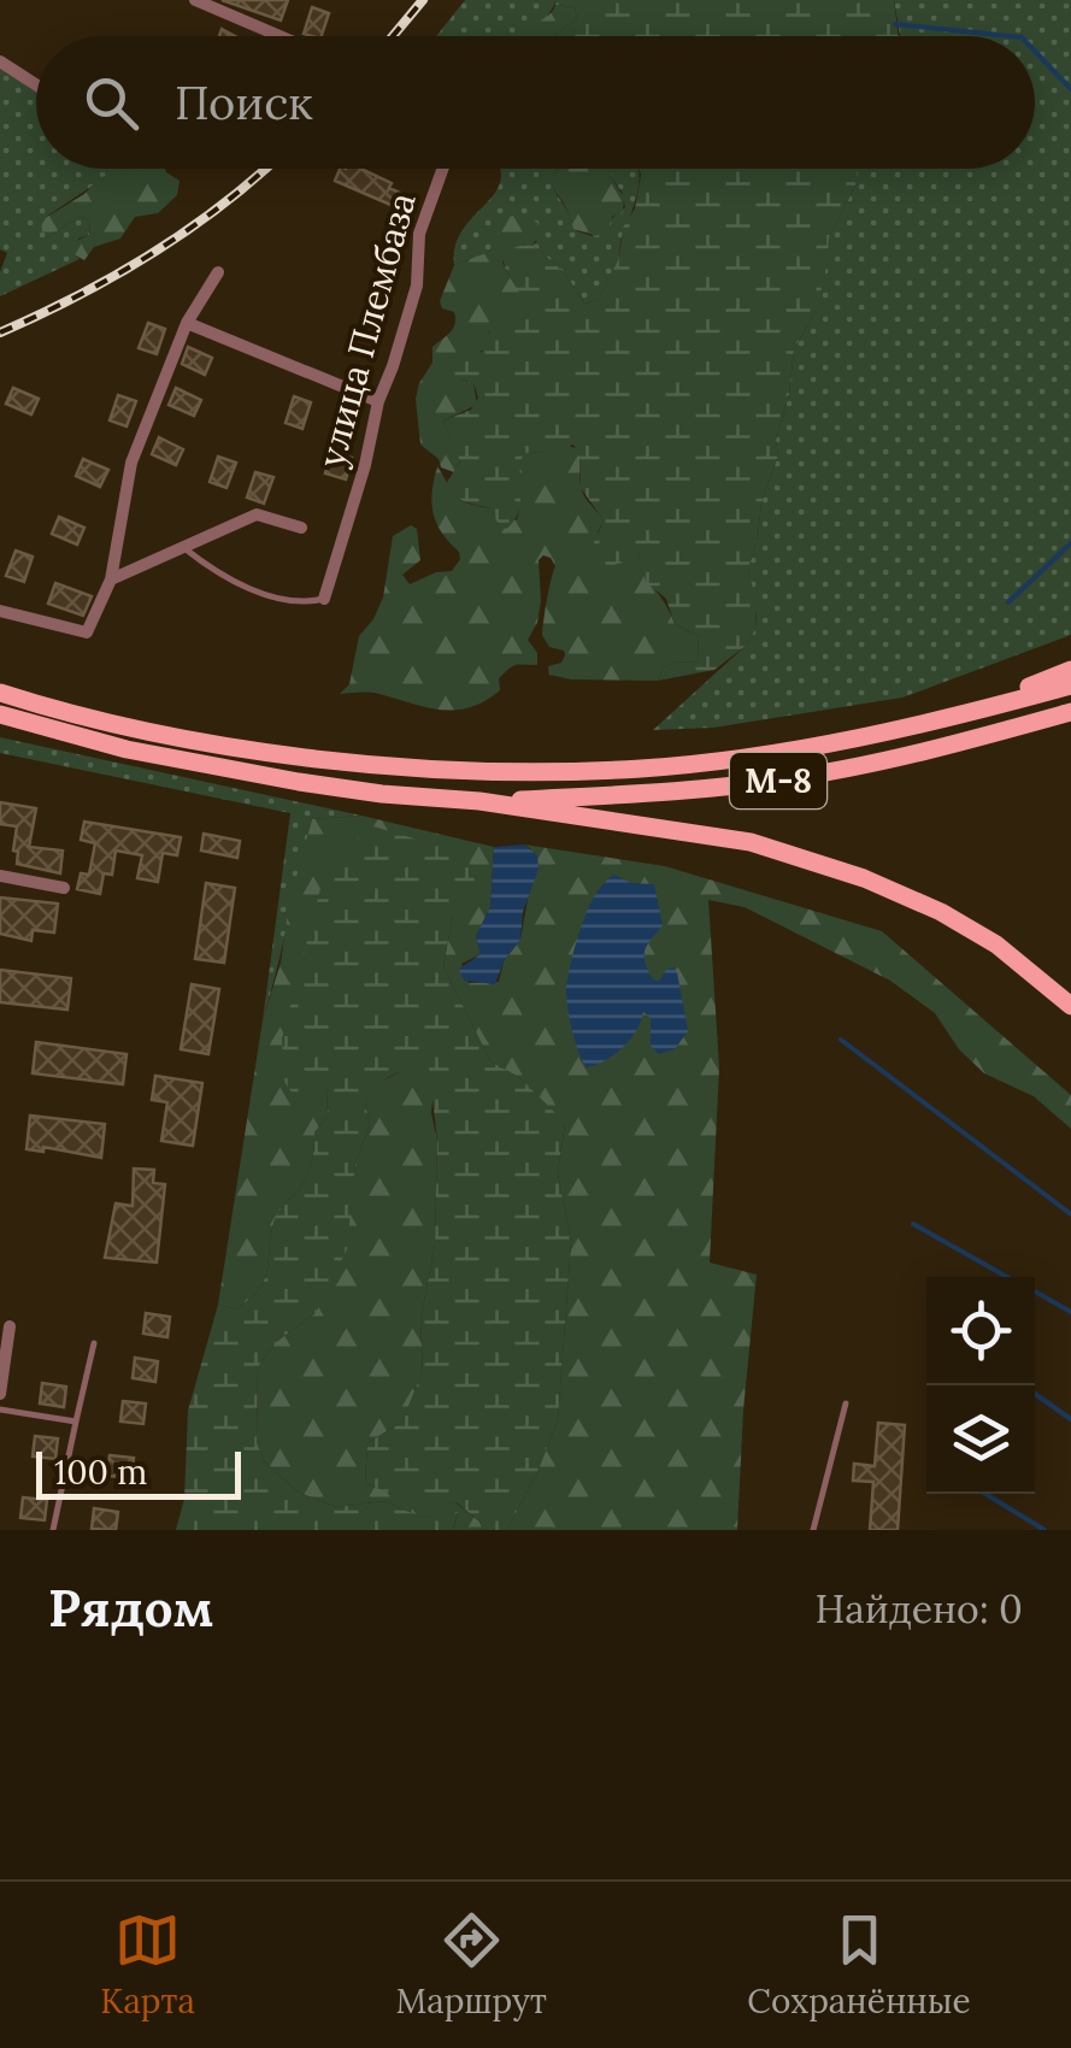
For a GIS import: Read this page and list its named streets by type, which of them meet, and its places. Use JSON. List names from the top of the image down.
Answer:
{
  "streets": {
    "main road": ["М-8"],
    "street": ["улица Плембаза"]
  },
  "scale_bar": "100 m",
  "page": {
    "search": "Поиск",
    "scale": "100 m",
    "heading": ["Рядом", "Найдено: 0"],
    "nav": ["Карта", "Маршрут", "Сохранённые"]
  }
}
